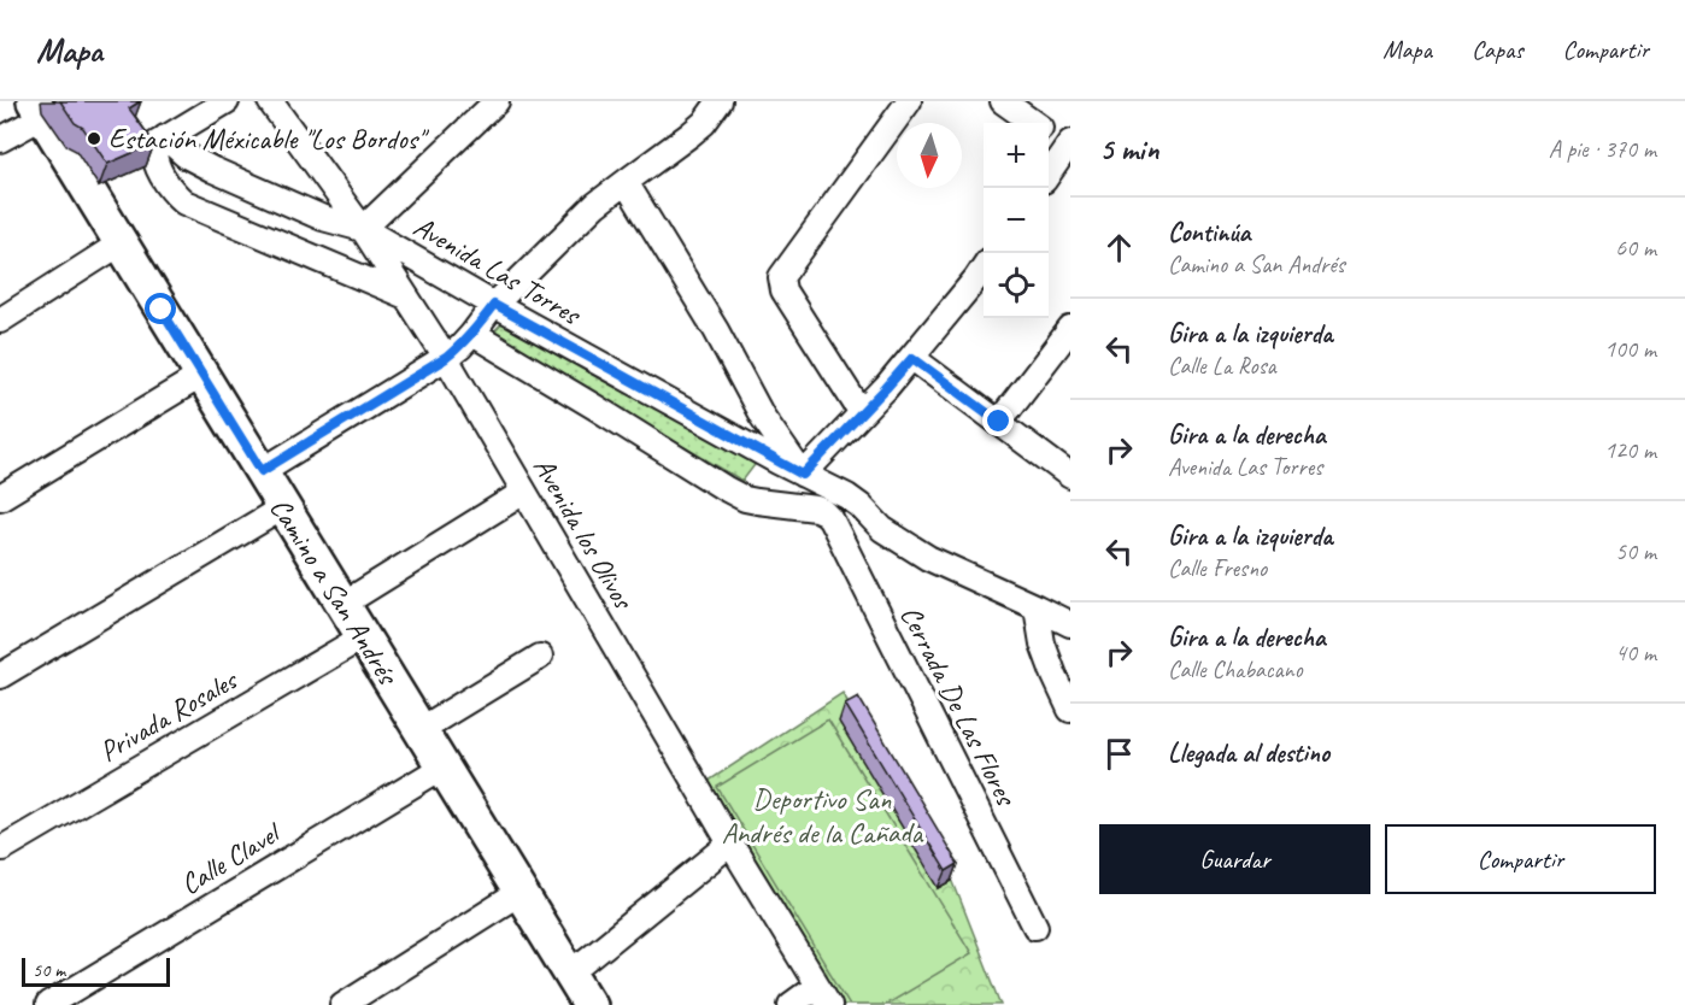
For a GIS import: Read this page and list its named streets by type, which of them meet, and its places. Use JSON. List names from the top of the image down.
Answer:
{
  "streets": {
    "street": [
      "Avenida Las Torres",
      "Avenida los Olivos",
      "Camino a San Andrés",
      "Cerrada De Las Flores",
      "Privada Rosales",
      "Calle Clavel"
    ]
  },
  "crossings": [
    ["Avenida Las Torres", "Avenida los Olivos"],
    ["Camino a San Andrés", "Privada Rosales"],
    ["Camino a San Andrés", "Calle Clavel"]
  ],
  "parks": ["Deportivo San Andrés de la Cañada"],
  "places": ["Estación Méxicable \"Los Bordos\""],
  "scale_bar": "50 m",
  "north": "bottom",
  "page": {
    "header": "Mapa",
    "nav": ["Mapa", "Capas", "Compartir"],
    "heading": ["5 min", "A pie · 370 m"],
    "map_buttons": ["+", "−"],
    "list": [
      ["Continúa", "Camino a San Andrés", "60 m"],
      ["Gira a la izquierda", "Calle La Rosa", "100 m"],
      ["Gira a la derecha", "Avenida Las Torres", "120 m"],
      ["Gira a la izquierda", "Calle Fresno", "50 m"],
      ["Gira a la derecha", "Calle Chabacano", "40 m"],
      "Llegada al destino"
    ],
    "buttons": ["Guardar", "Compartir"],
    "scale": "50 m"
  }
}
